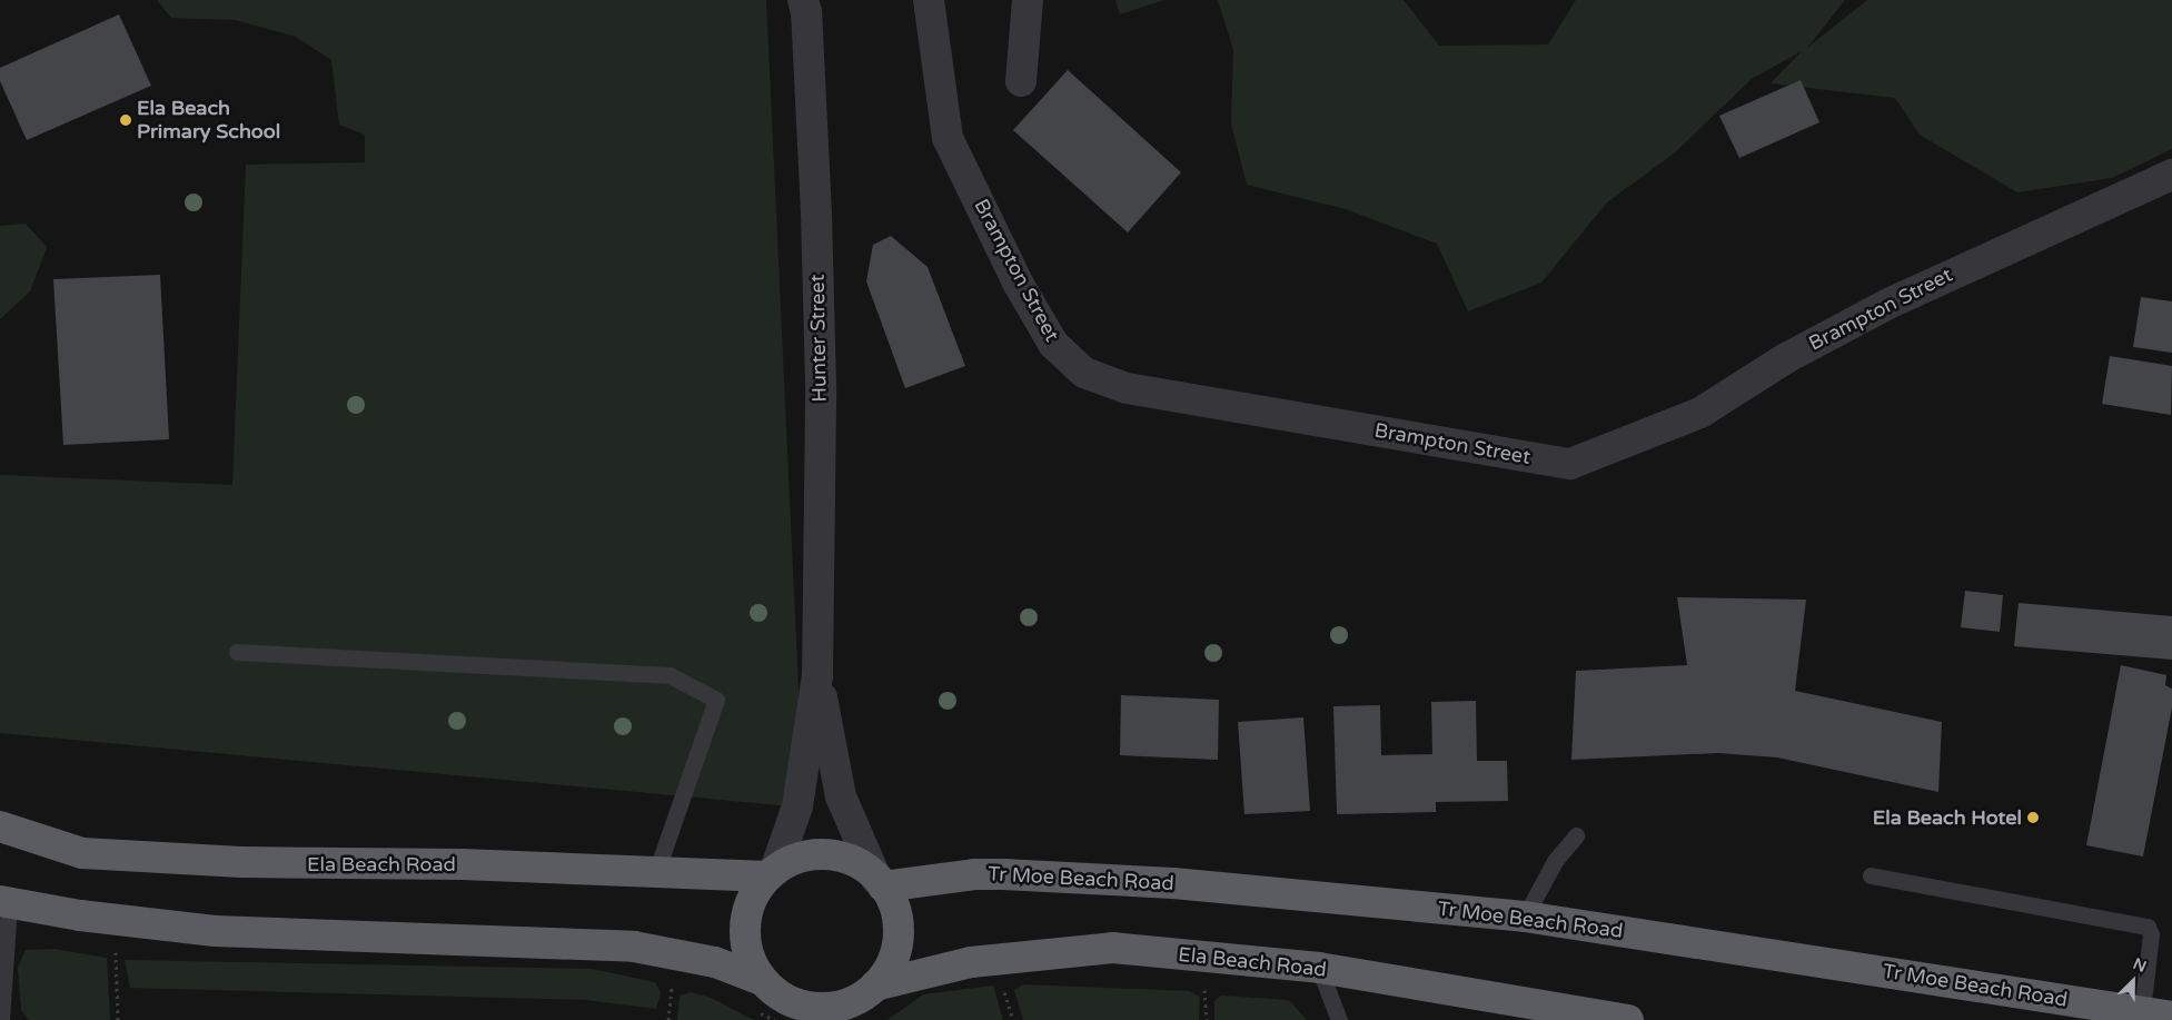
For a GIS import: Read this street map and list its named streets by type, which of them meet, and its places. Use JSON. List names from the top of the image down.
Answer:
{
  "streets": {
    "highway": ["Ela Beach Road", "Tr Moe Beach Road"],
    "street": ["Brampton Street", "Hunter Street"]
  },
  "crossings": [
    ["Hunter Street", "Ela Beach Road"],
    ["Hunter Street", "Tr Moe Beach Road"],
    ["Ela Beach Road", "Tr Moe Beach Road"]
  ],
  "places": ["Ela Beach Primary School", "Ela Beach Hotel"],
  "north": "top right"
}
